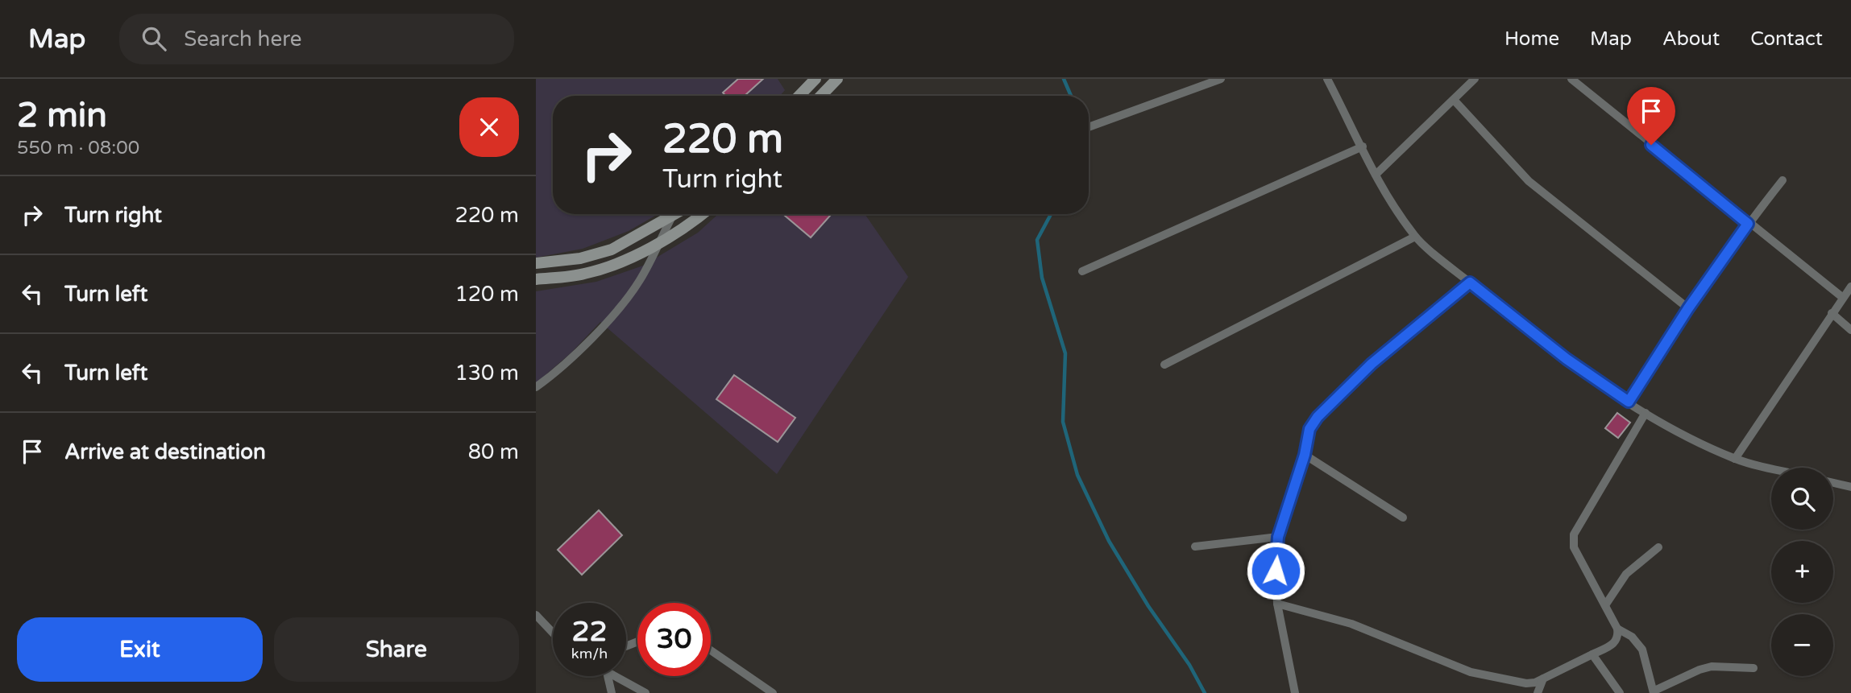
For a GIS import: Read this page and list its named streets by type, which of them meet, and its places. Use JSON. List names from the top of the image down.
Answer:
{
  "page": {
    "header": "Map",
    "search": "Search here",
    "nav": [
      "Home",
      "Map",
      "About",
      "Contact"
    ],
    "heading": ["2 min", "550 m · 08:00"],
    "turn": ["220 m", "Turn right"],
    "list": [
      {
        "name": "Turn right",
        "value": "220 m"
      },
      {
        "name": "Turn left",
        "value": "120 m"
      },
      {
        "name": "Turn left",
        "value": "130 m"
      },
      {
        "name": "Arrive at destination",
        "value": "80 m"
      }
    ],
    "map_buttons": ["+", "−"],
    "speed": "22 km/h",
    "limit": "30",
    "buttons": ["Exit", "Share"]
  }
}
